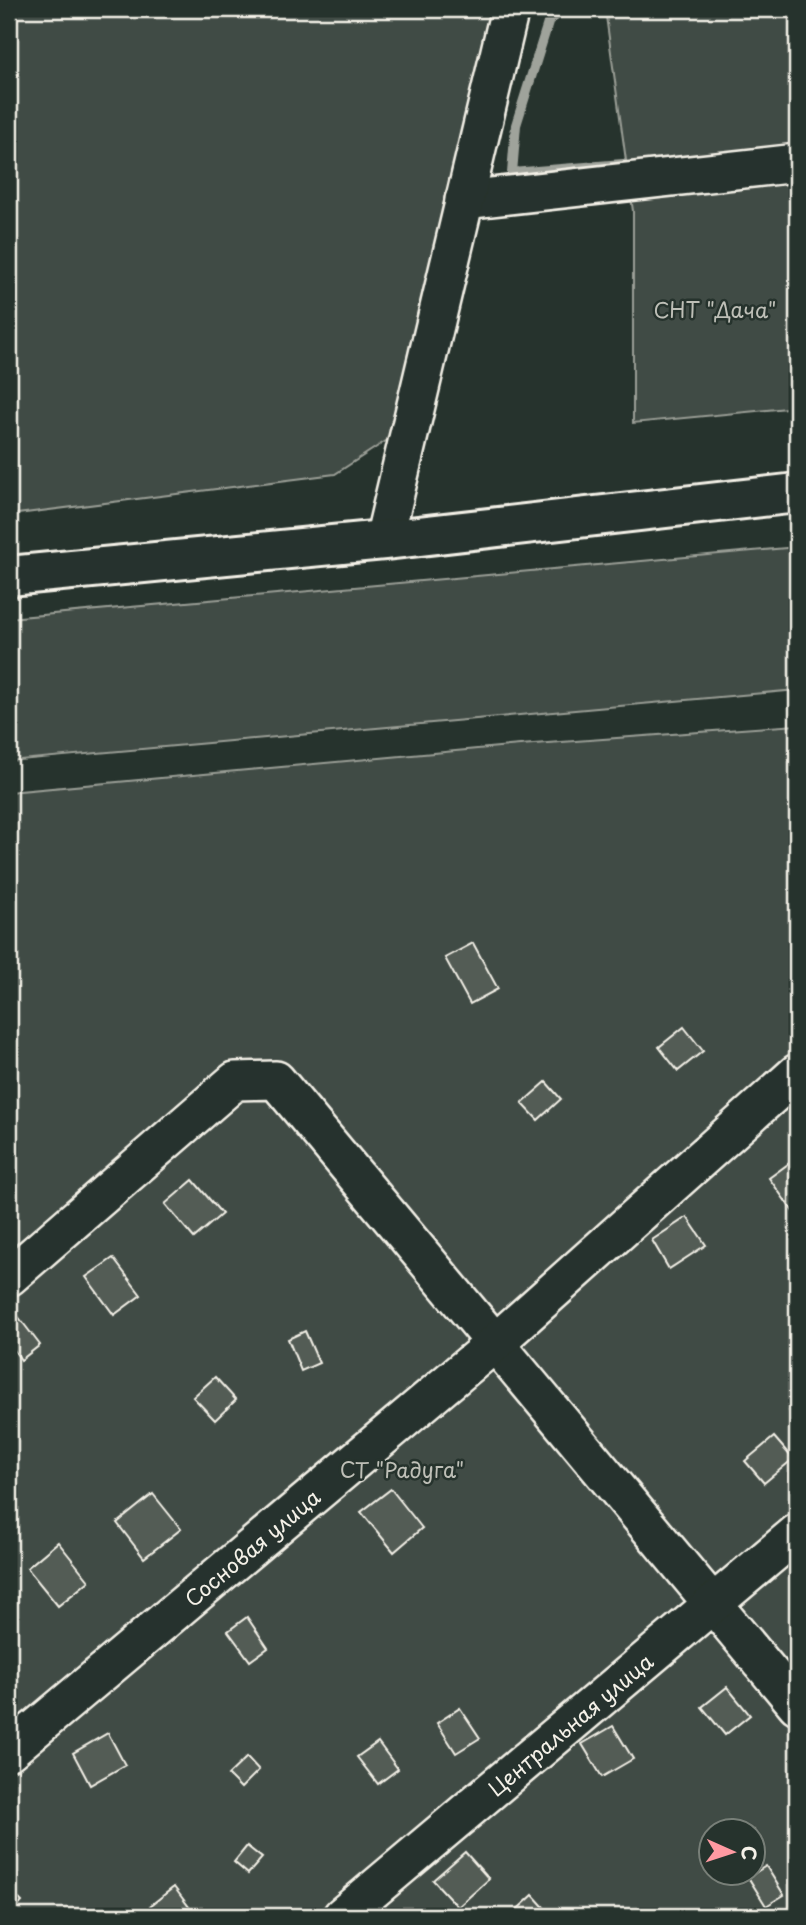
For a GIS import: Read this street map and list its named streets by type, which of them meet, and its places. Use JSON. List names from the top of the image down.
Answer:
{
  "streets": {
    "street": ["Сосновая улица", "Центральная улица"]
  },
  "parks": ["СНТ \"Дача\"", "СТ \"Радуга\""],
  "north": "right"
}
